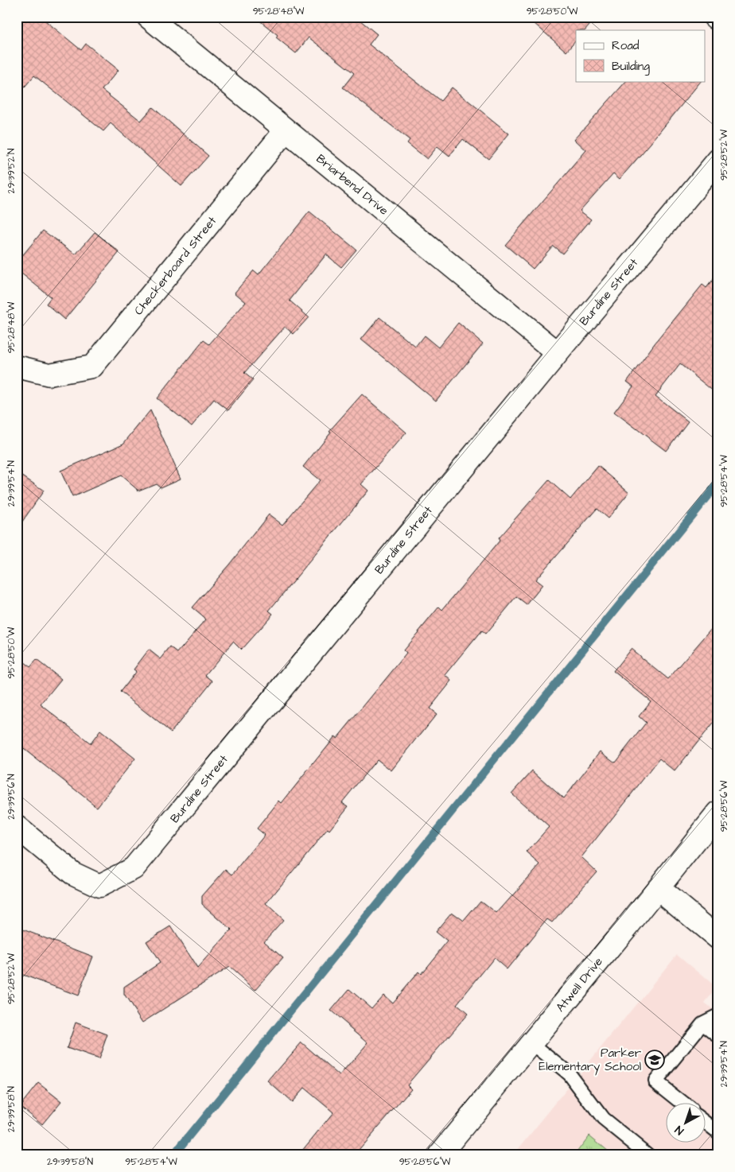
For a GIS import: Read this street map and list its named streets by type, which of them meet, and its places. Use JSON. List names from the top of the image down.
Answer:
{
  "streets": {
    "street": [
      "Briarbend Drive",
      "Checkerboard Street",
      "Burdine Street",
      "Atwell Drive"
    ]
  },
  "crossings": [
    ["Briarbend Drive", "Checkerboard Street"],
    ["Briarbend Drive", "Burdine Street"]
  ],
  "places": {
    "school or university": ["Parker Elementary School"]
  },
  "legend": ["Road", "Building"],
  "north": "bottom left",
  "coordinates": [
    "95°28'48\"W",
    "95°28'50\"W",
    "95°28'52\"W",
    "29°39'52\"N",
    "95°28'54\"W",
    "29°39'54\"N",
    "29°39'56\"N",
    "95°28'56\"W",
    "29°39'58\"N"
  ]
}
